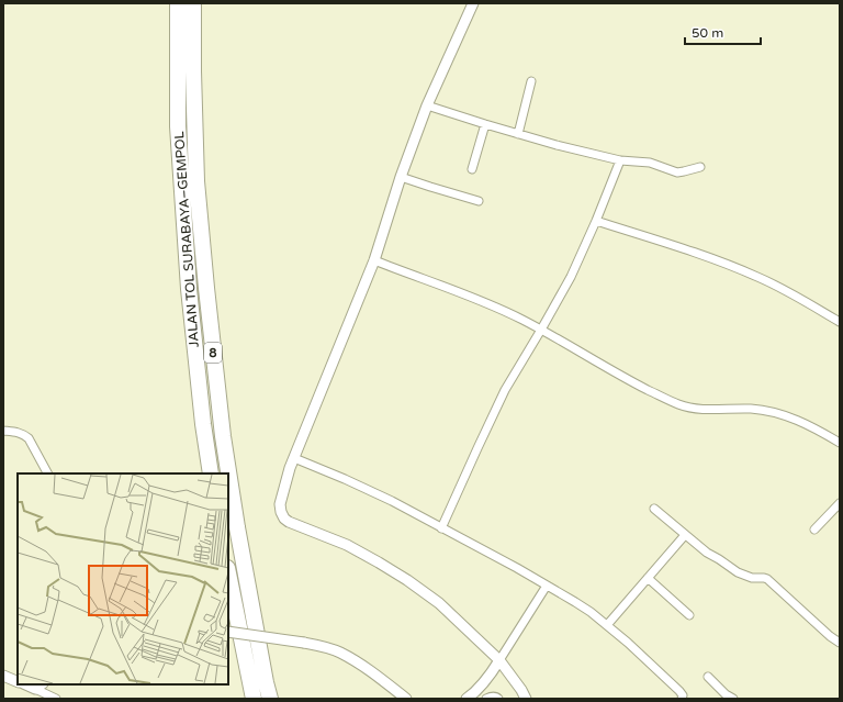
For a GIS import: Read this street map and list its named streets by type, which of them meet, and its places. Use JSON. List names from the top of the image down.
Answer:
{
  "streets": {
    "highway": ["JALAN TOL SURABAYA–GEMPOL", "8"]
  },
  "scale_bar": "50 m"
}
